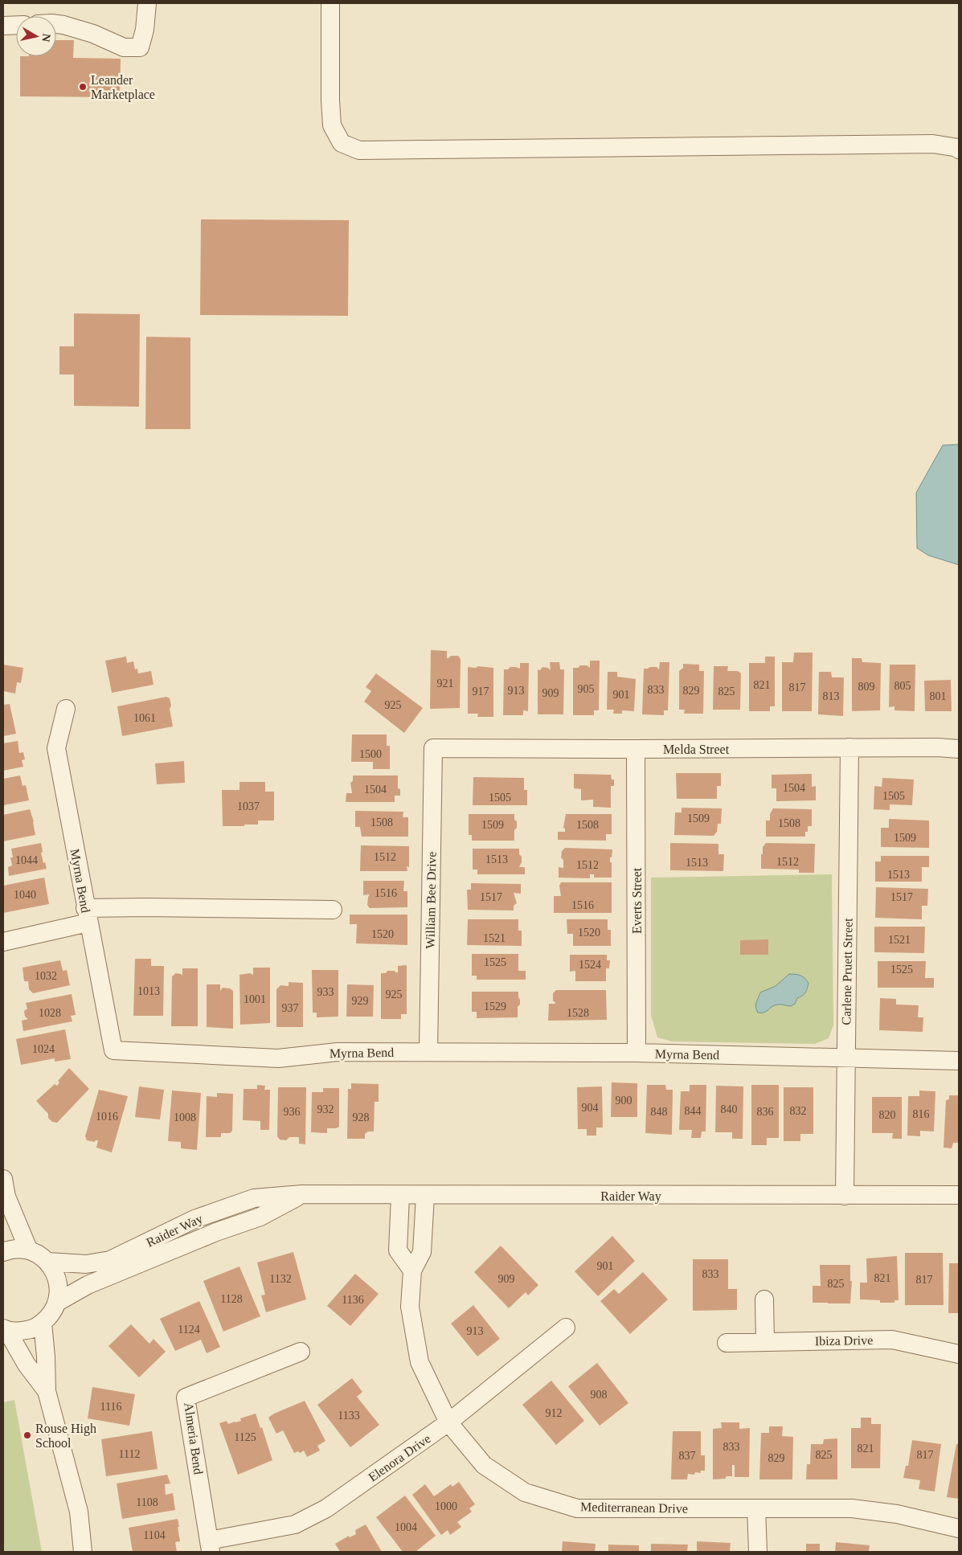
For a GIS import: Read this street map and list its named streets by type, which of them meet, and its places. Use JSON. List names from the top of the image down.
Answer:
{
  "streets": {
    "street": [
      "Melda Street",
      "Myrna Bend",
      "William Bee Drive",
      "Everts Street",
      "Carlene Pruett Street",
      "Raider Way",
      "Ibiza Drive",
      "Almeria Bend",
      "Elenora Drive",
      "Mediterranean Drive"
    ]
  },
  "crossings": [
    ["Melda Street", "William Bee Drive"],
    ["Melda Street", "Everts Street"],
    ["Melda Street", "Carlene Pruett Street"],
    ["Myrna Bend", "William Bee Drive"],
    ["Myrna Bend", "Everts Street"],
    ["Myrna Bend", "Carlene Pruett Street"],
    ["Carlene Pruett Street", "Raider Way"],
    ["Almeria Bend", "Elenora Drive"],
    ["Elenora Drive", "Mediterranean Drive"]
  ],
  "places": ["Leander Marketplace", "Rouse High School"],
  "house_numbers": [
    "921",
    "821",
    "805",
    "809",
    "817",
    "905",
    "833",
    "913",
    "829",
    "917",
    "825",
    "909",
    "901",
    "813",
    "801",
    "925",
    "1061",
    "1500",
    "1504",
    "1504",
    "1505",
    "1505",
    "1037",
    "1509",
    "1508",
    "1508",
    "1509",
    "1508",
    "1509",
    "1512",
    "1513",
    "1044",
    "1512",
    "1513",
    "1512",
    "1513",
    "1516",
    "1040",
    "1517",
    "1517",
    "1516",
    "1520",
    "1520",
    "1521",
    "1521",
    "1525",
    "1524",
    "1525",
    "1032",
    "1013",
    "933",
    "925",
    "1001",
    "929",
    "1529",
    "937",
    "1028",
    "1528",
    "1024",
    "900",
    "904",
    "932",
    "840",
    "844",
    "832",
    "936",
    "848",
    "836",
    "816",
    "820",
    "1016",
    "1008",
    "928",
    "901",
    "833",
    "821",
    "1132",
    "909",
    "817",
    "825",
    "1128",
    "1136",
    "1124",
    "913",
    "908",
    "1116",
    "912",
    "1133",
    "1125",
    "833",
    "821",
    "1112",
    "825",
    "817",
    "837",
    "829",
    "1108",
    "1000",
    "1004",
    "1104"
  ],
  "north": "right"
}
